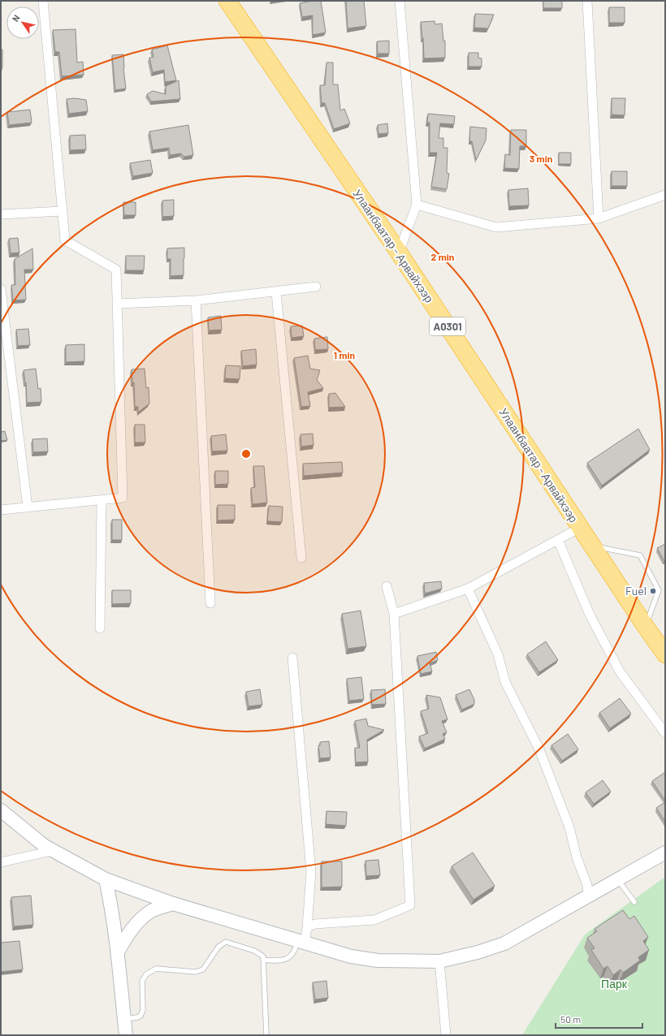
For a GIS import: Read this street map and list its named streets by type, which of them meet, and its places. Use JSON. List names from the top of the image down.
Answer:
{
  "streets": {
    "highway": ["Улаанбаатар - Арвайхээр", "A0301"]
  },
  "parks": ["Парк"],
  "places": ["Fuel"],
  "scale_bar": "50 m",
  "north": "top left",
  "rings": ["3 min", "2 min", "1 min"]
}
